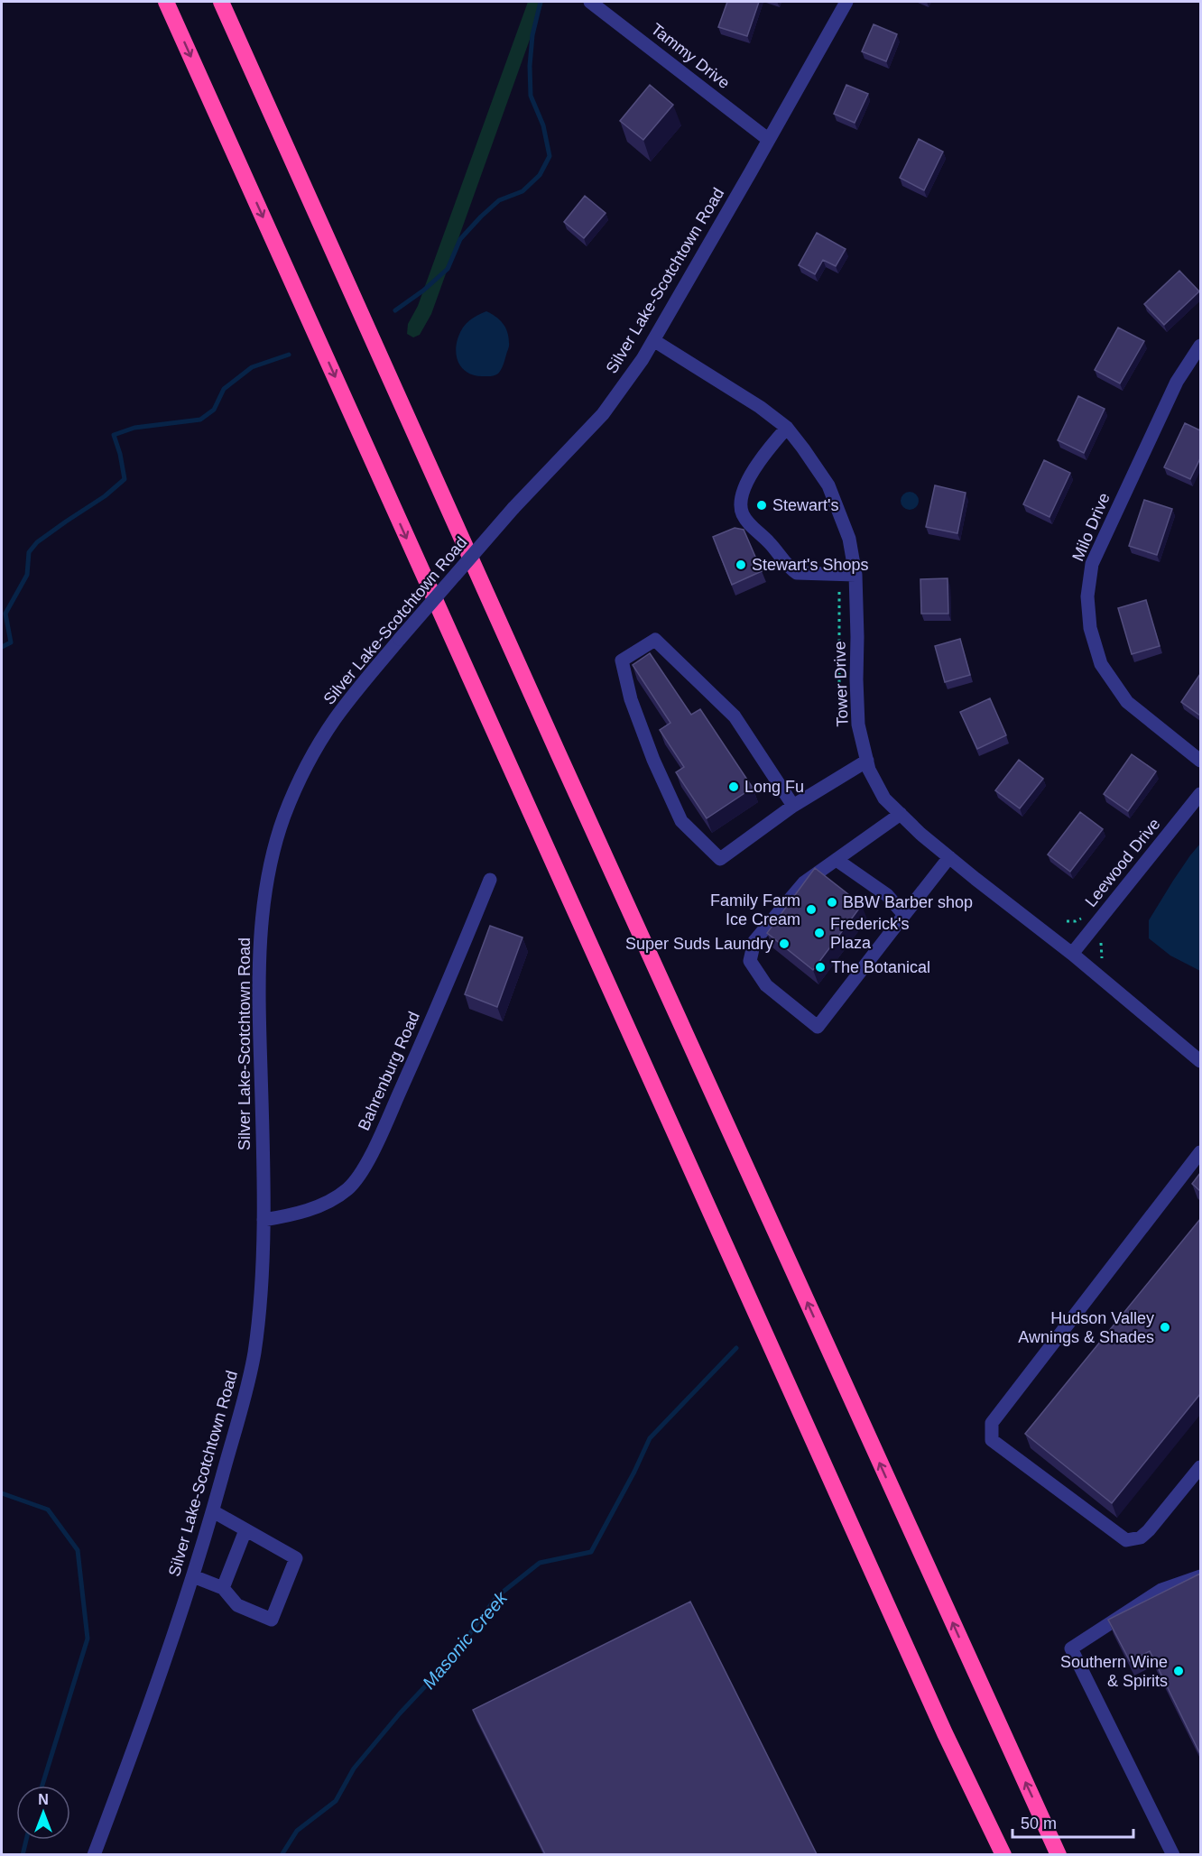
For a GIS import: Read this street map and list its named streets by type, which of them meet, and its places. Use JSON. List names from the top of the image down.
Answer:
{
  "streets": {
    "street": [
      "Tammy Drive",
      "Silver Lake-Scotchtown Road",
      "Milo Drive",
      "Tower Drive",
      "Leewood Drive",
      "Bahrenburg Road"
    ]
  },
  "crossings": [
    ["Tammy Drive", "Silver Lake-Scotchtown Road"],
    ["Silver Lake-Scotchtown Road", "Tower Drive"],
    ["Silver Lake-Scotchtown Road", "Bahrenburg Road"],
    ["Tower Drive", "Leewood Drive"]
  ],
  "water": ["Masonic Creek"],
  "places": [
    "Stewart's",
    "Stewart's Shops",
    "Long Fu",
    "BBW Barber shop",
    "Family Farm Ice Cream",
    "Frederick's Plaza",
    "Super Suds Laundry",
    "The Botanical",
    "Hudson Valley Awnings & Shades",
    "Southern Wine & Spirits"
  ],
  "scale_bar": "50 m",
  "north": "top"
}
